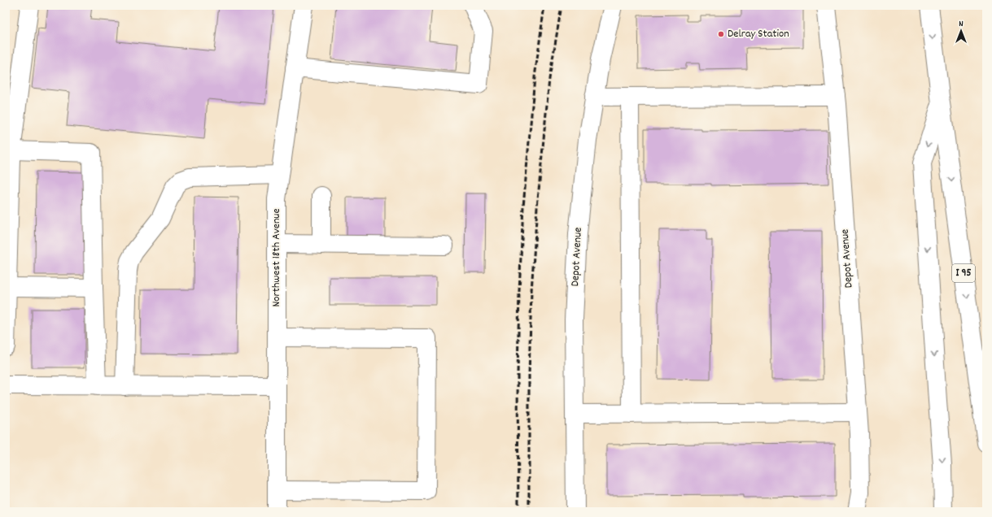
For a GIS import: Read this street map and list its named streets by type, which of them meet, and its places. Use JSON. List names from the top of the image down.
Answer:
{
  "streets": {
    "main road": ["Depot Avenue", "Northwest 18th Avenue", "I 95"]
  },
  "places": ["Delray Station"],
  "north": "top"
}
